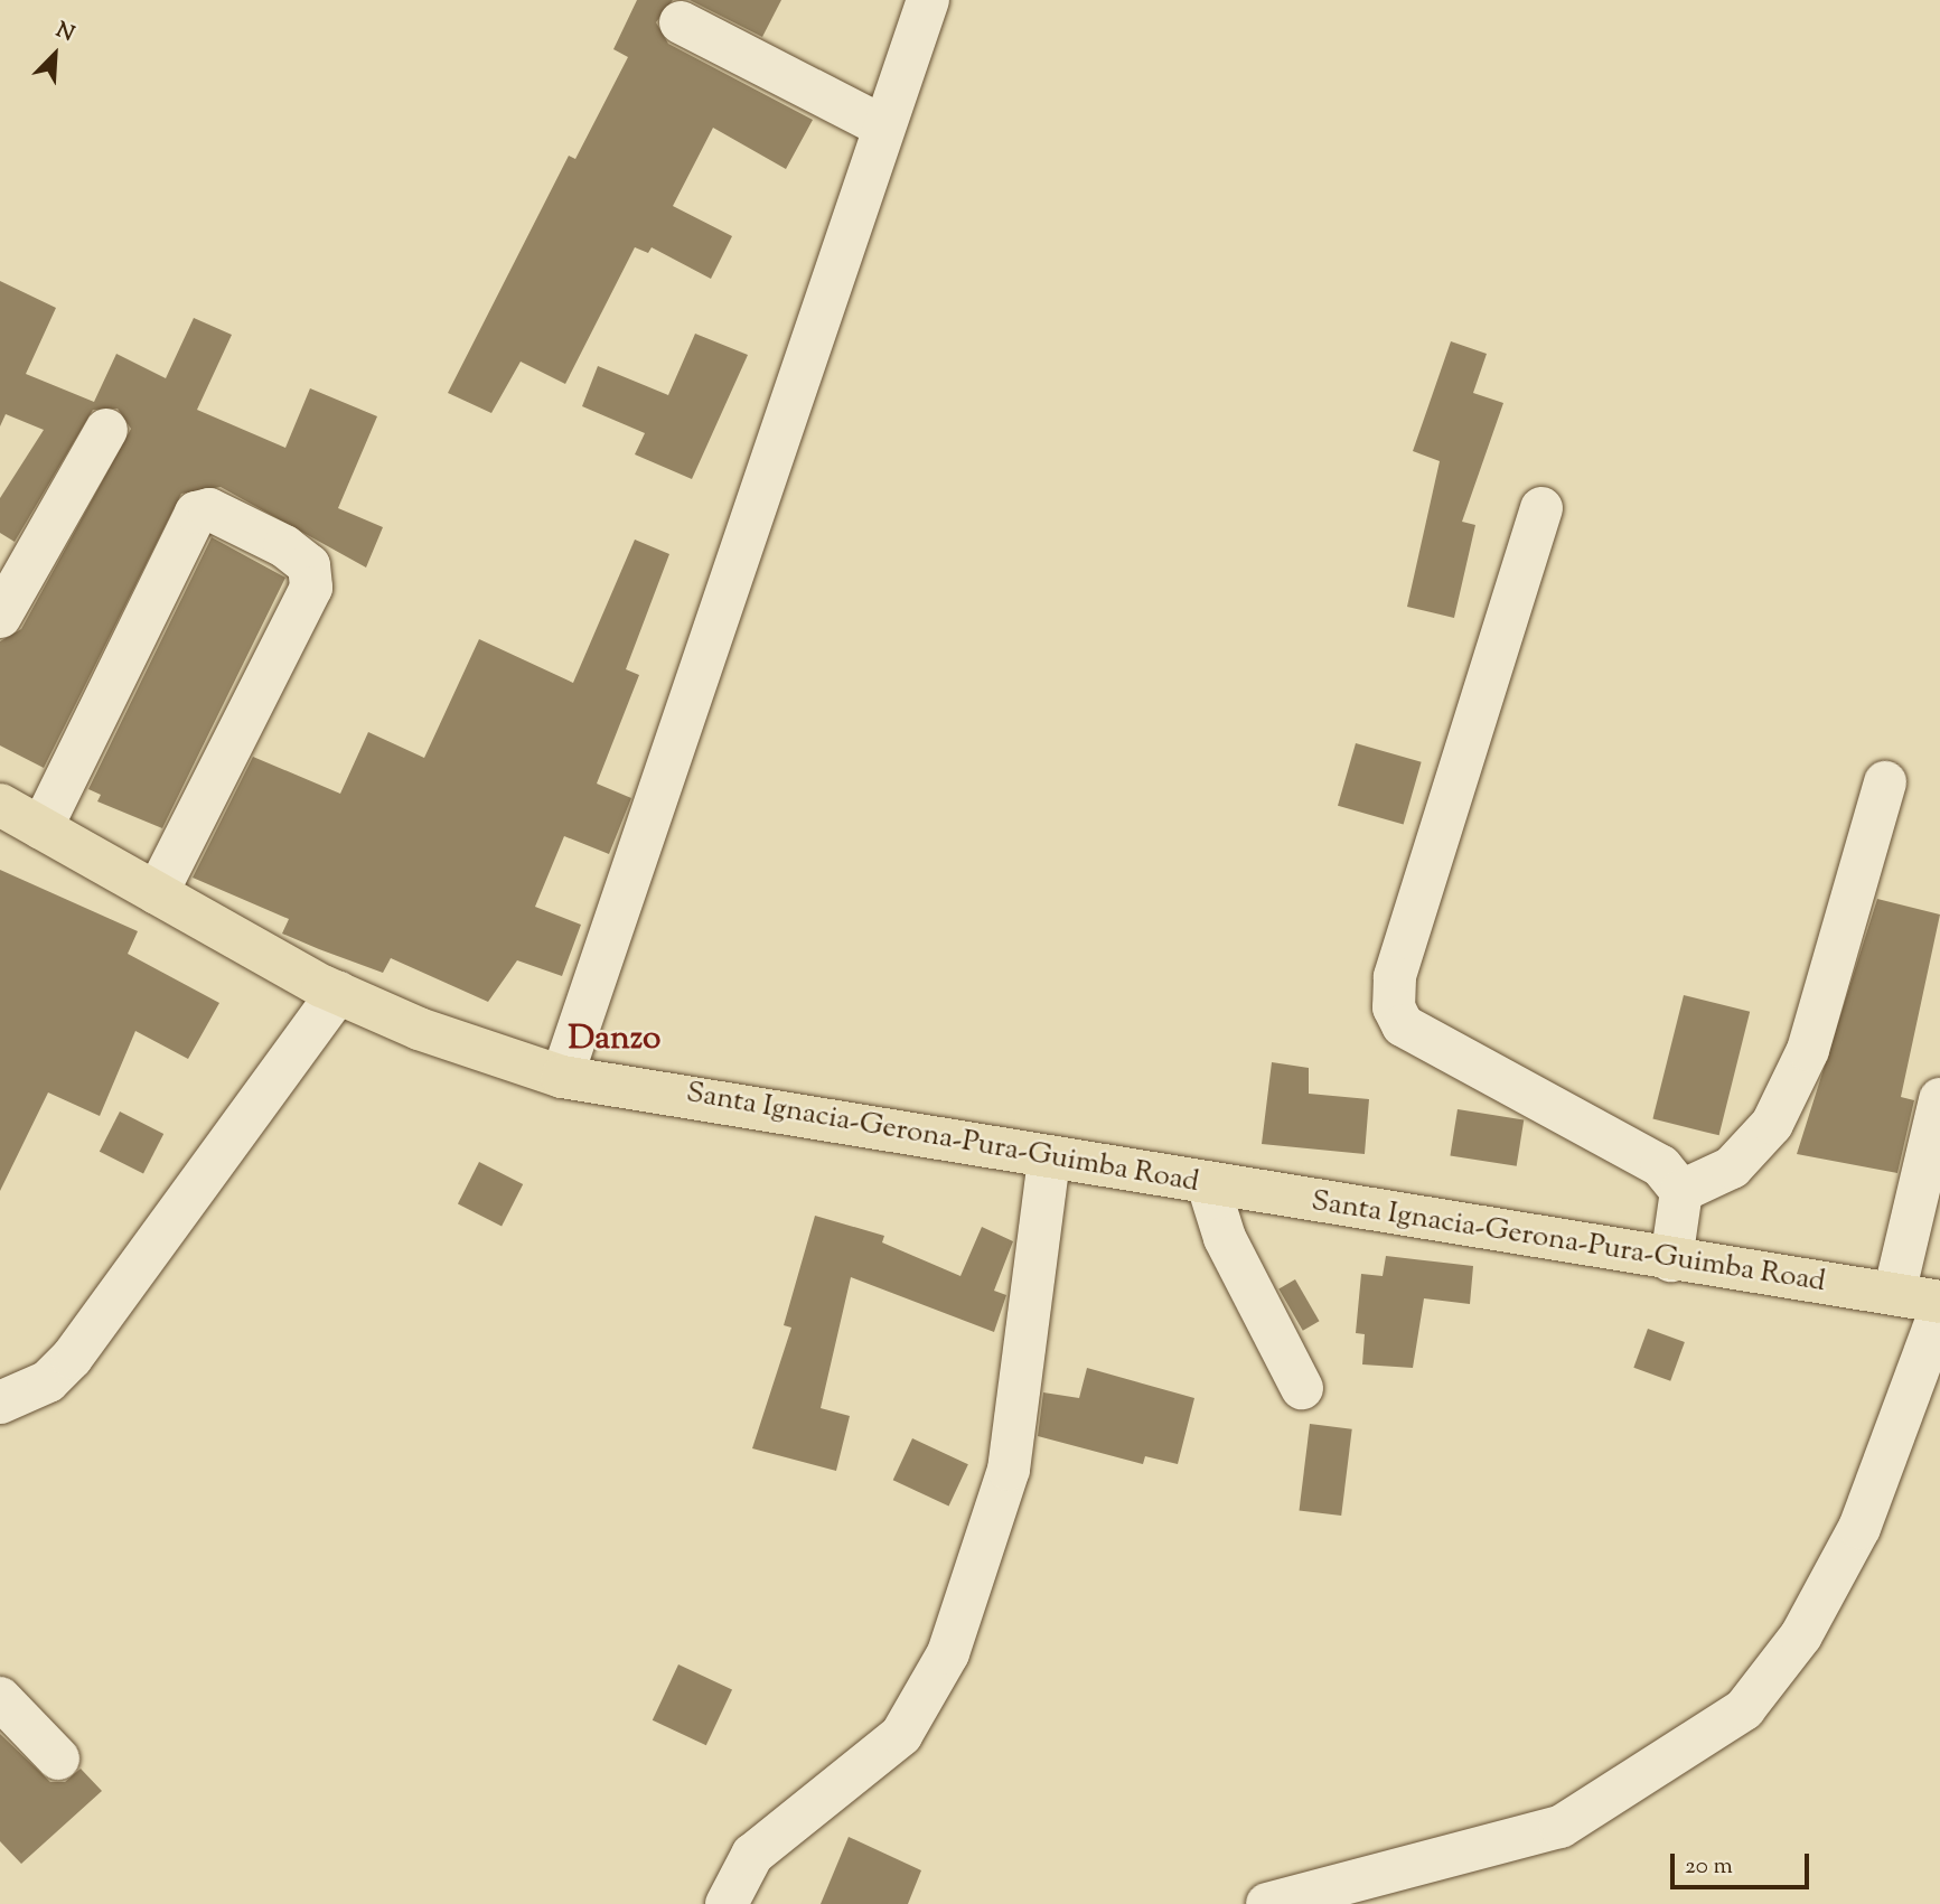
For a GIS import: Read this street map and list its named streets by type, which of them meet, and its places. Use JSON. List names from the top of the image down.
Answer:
{
  "streets": {
    "main road": ["Santa Ignacia-Gerona-Pura-Guimba Road"]
  },
  "districts": ["Danzo"],
  "scale_bar": "20 m",
  "north": "top right"
}
